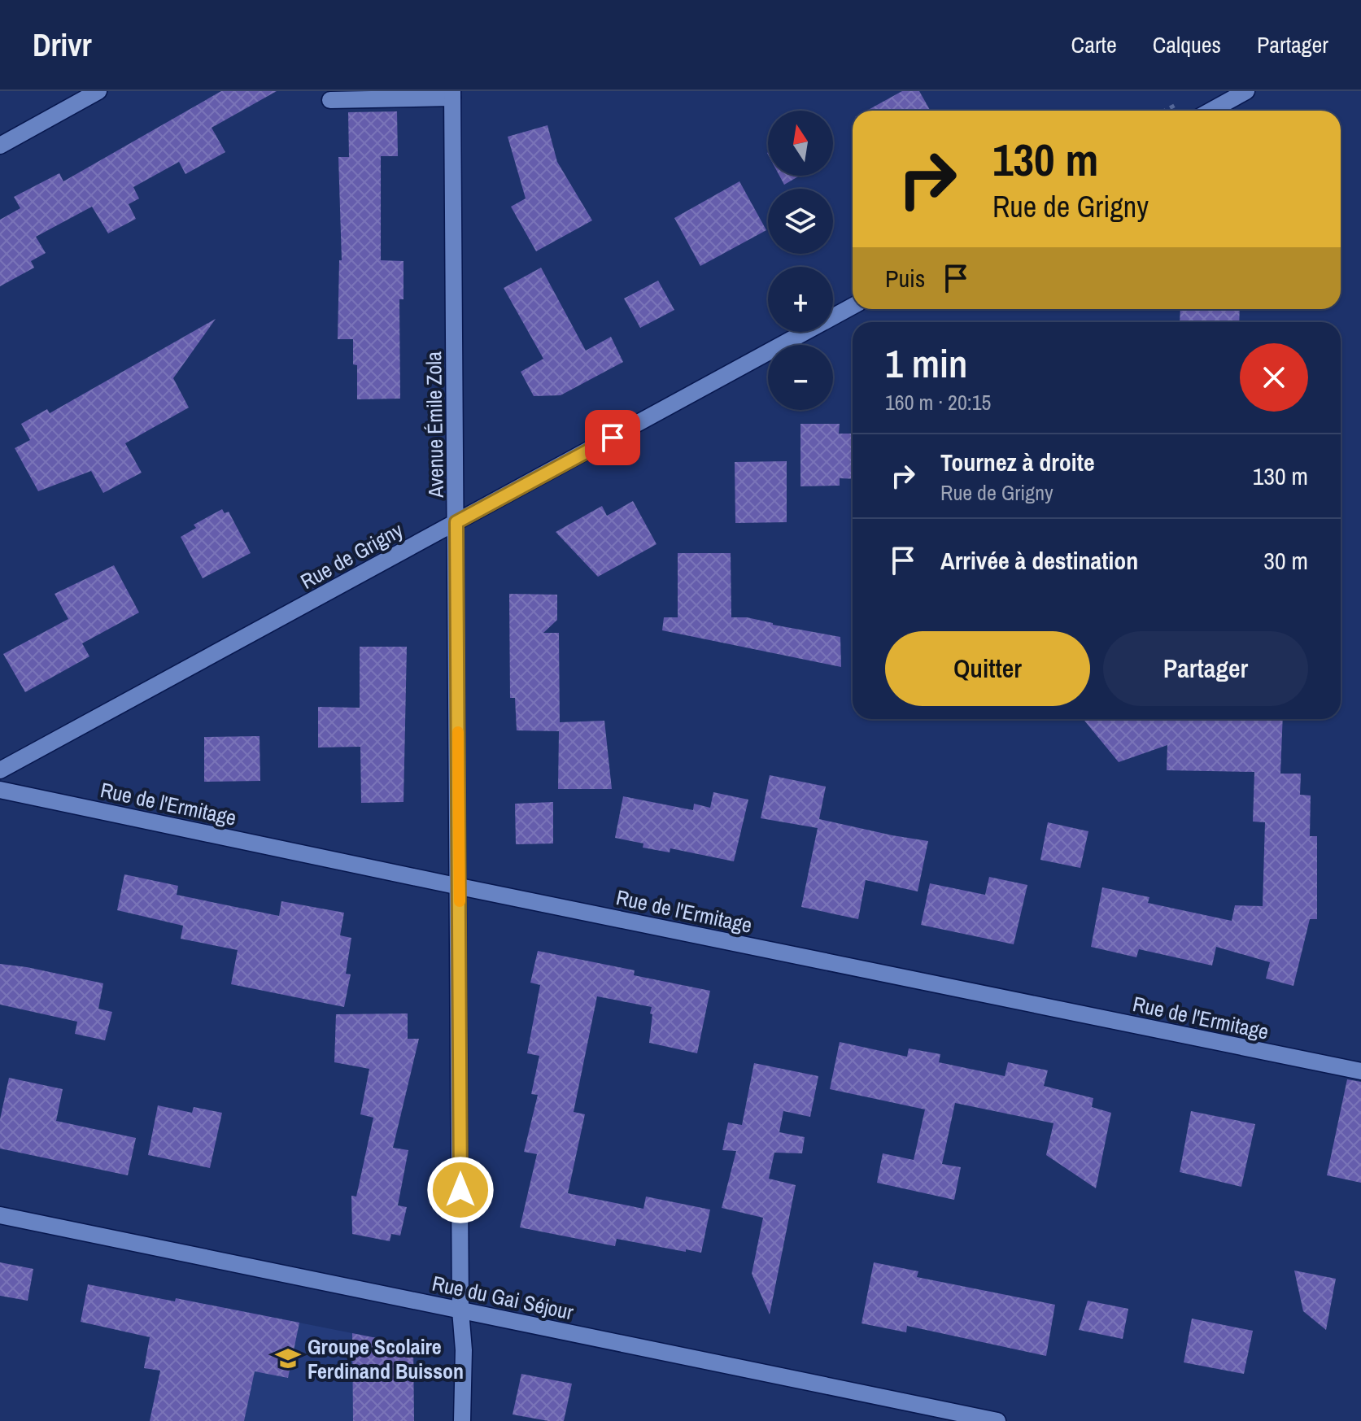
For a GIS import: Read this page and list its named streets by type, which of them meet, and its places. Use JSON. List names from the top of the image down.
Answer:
{
  "streets": {
    "street": [
      "Avenue Émile Zola",
      "Rue de Grigny",
      "Rue de l'Ermitage",
      "Rue du Gai Séjour"
    ]
  },
  "crossings": [
    ["Avenue Émile Zola", "Rue de Grigny"],
    ["Avenue Émile Zola", "Rue de l'Ermitage"],
    ["Avenue Émile Zola", "Rue du Gai Séjour"]
  ],
  "places": {
    "school or university": ["Groupe Scolaire Ferdinand Buisson"]
  },
  "north": "top",
  "page": {
    "header": "Drivr",
    "nav": ["Carte", "Calques", "Partager"],
    "map_buttons": ["+", "−"],
    "turn": ["130 m", "Rue de Grigny"],
    "then": "Puis",
    "heading": ["1 min", "160 m · 20:15"],
    "list": [
      {
        "name": "Tournez à droite",
        "note": "Rue de Grigny",
        "value": "130 m"
      },
      {
        "name": "Arrivée à destination",
        "value": "30 m"
      }
    ],
    "buttons": ["Quitter", "Partager"]
  }
}
